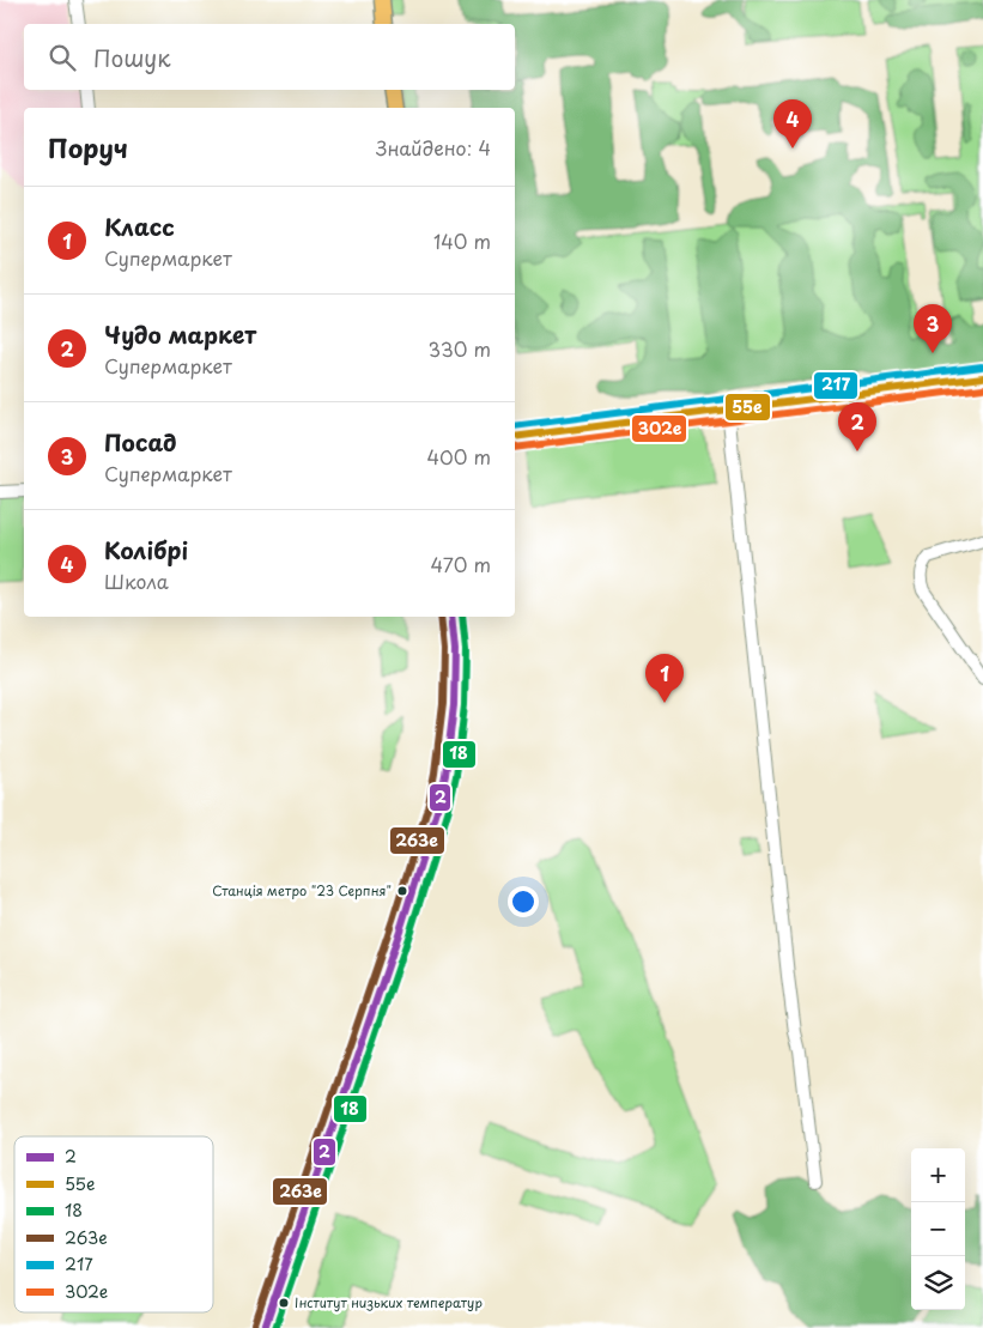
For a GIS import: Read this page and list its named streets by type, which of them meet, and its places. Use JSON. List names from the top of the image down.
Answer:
{
  "places": ["Станція метро \"23 Серпня\"", "Інститут низьких температур"],
  "lines": [
    "transit line 217",
    "transit line 55е",
    "transit line 302е",
    "transit line 2",
    "transit line 18",
    "transit line 263е"
  ],
  "legend": [
    "2",
    "55е",
    "18",
    "263е",
    "217",
    "302е"
  ],
  "page": {
    "search": "Пошук",
    "pins": [
      "4",
      "3",
      "2",
      "1"
    ],
    "heading": ["Поруч", "Знайдено: 4"],
    "list": [
      {
        "mark": "1",
        "name": "Класс",
        "note": "Супермаркет",
        "value": "140 m"
      },
      {
        "mark": "2",
        "name": "Чудо маркет",
        "note": "Супермаркет",
        "value": "330 m"
      },
      {
        "mark": "3",
        "name": "Посад",
        "note": "Супермаркет",
        "value": "400 m"
      },
      {
        "mark": "4",
        "name": "Колібрі",
        "note": "Школа",
        "value": "470 m"
      }
    ],
    "map_buttons": ["+", "−"]
  }
}
